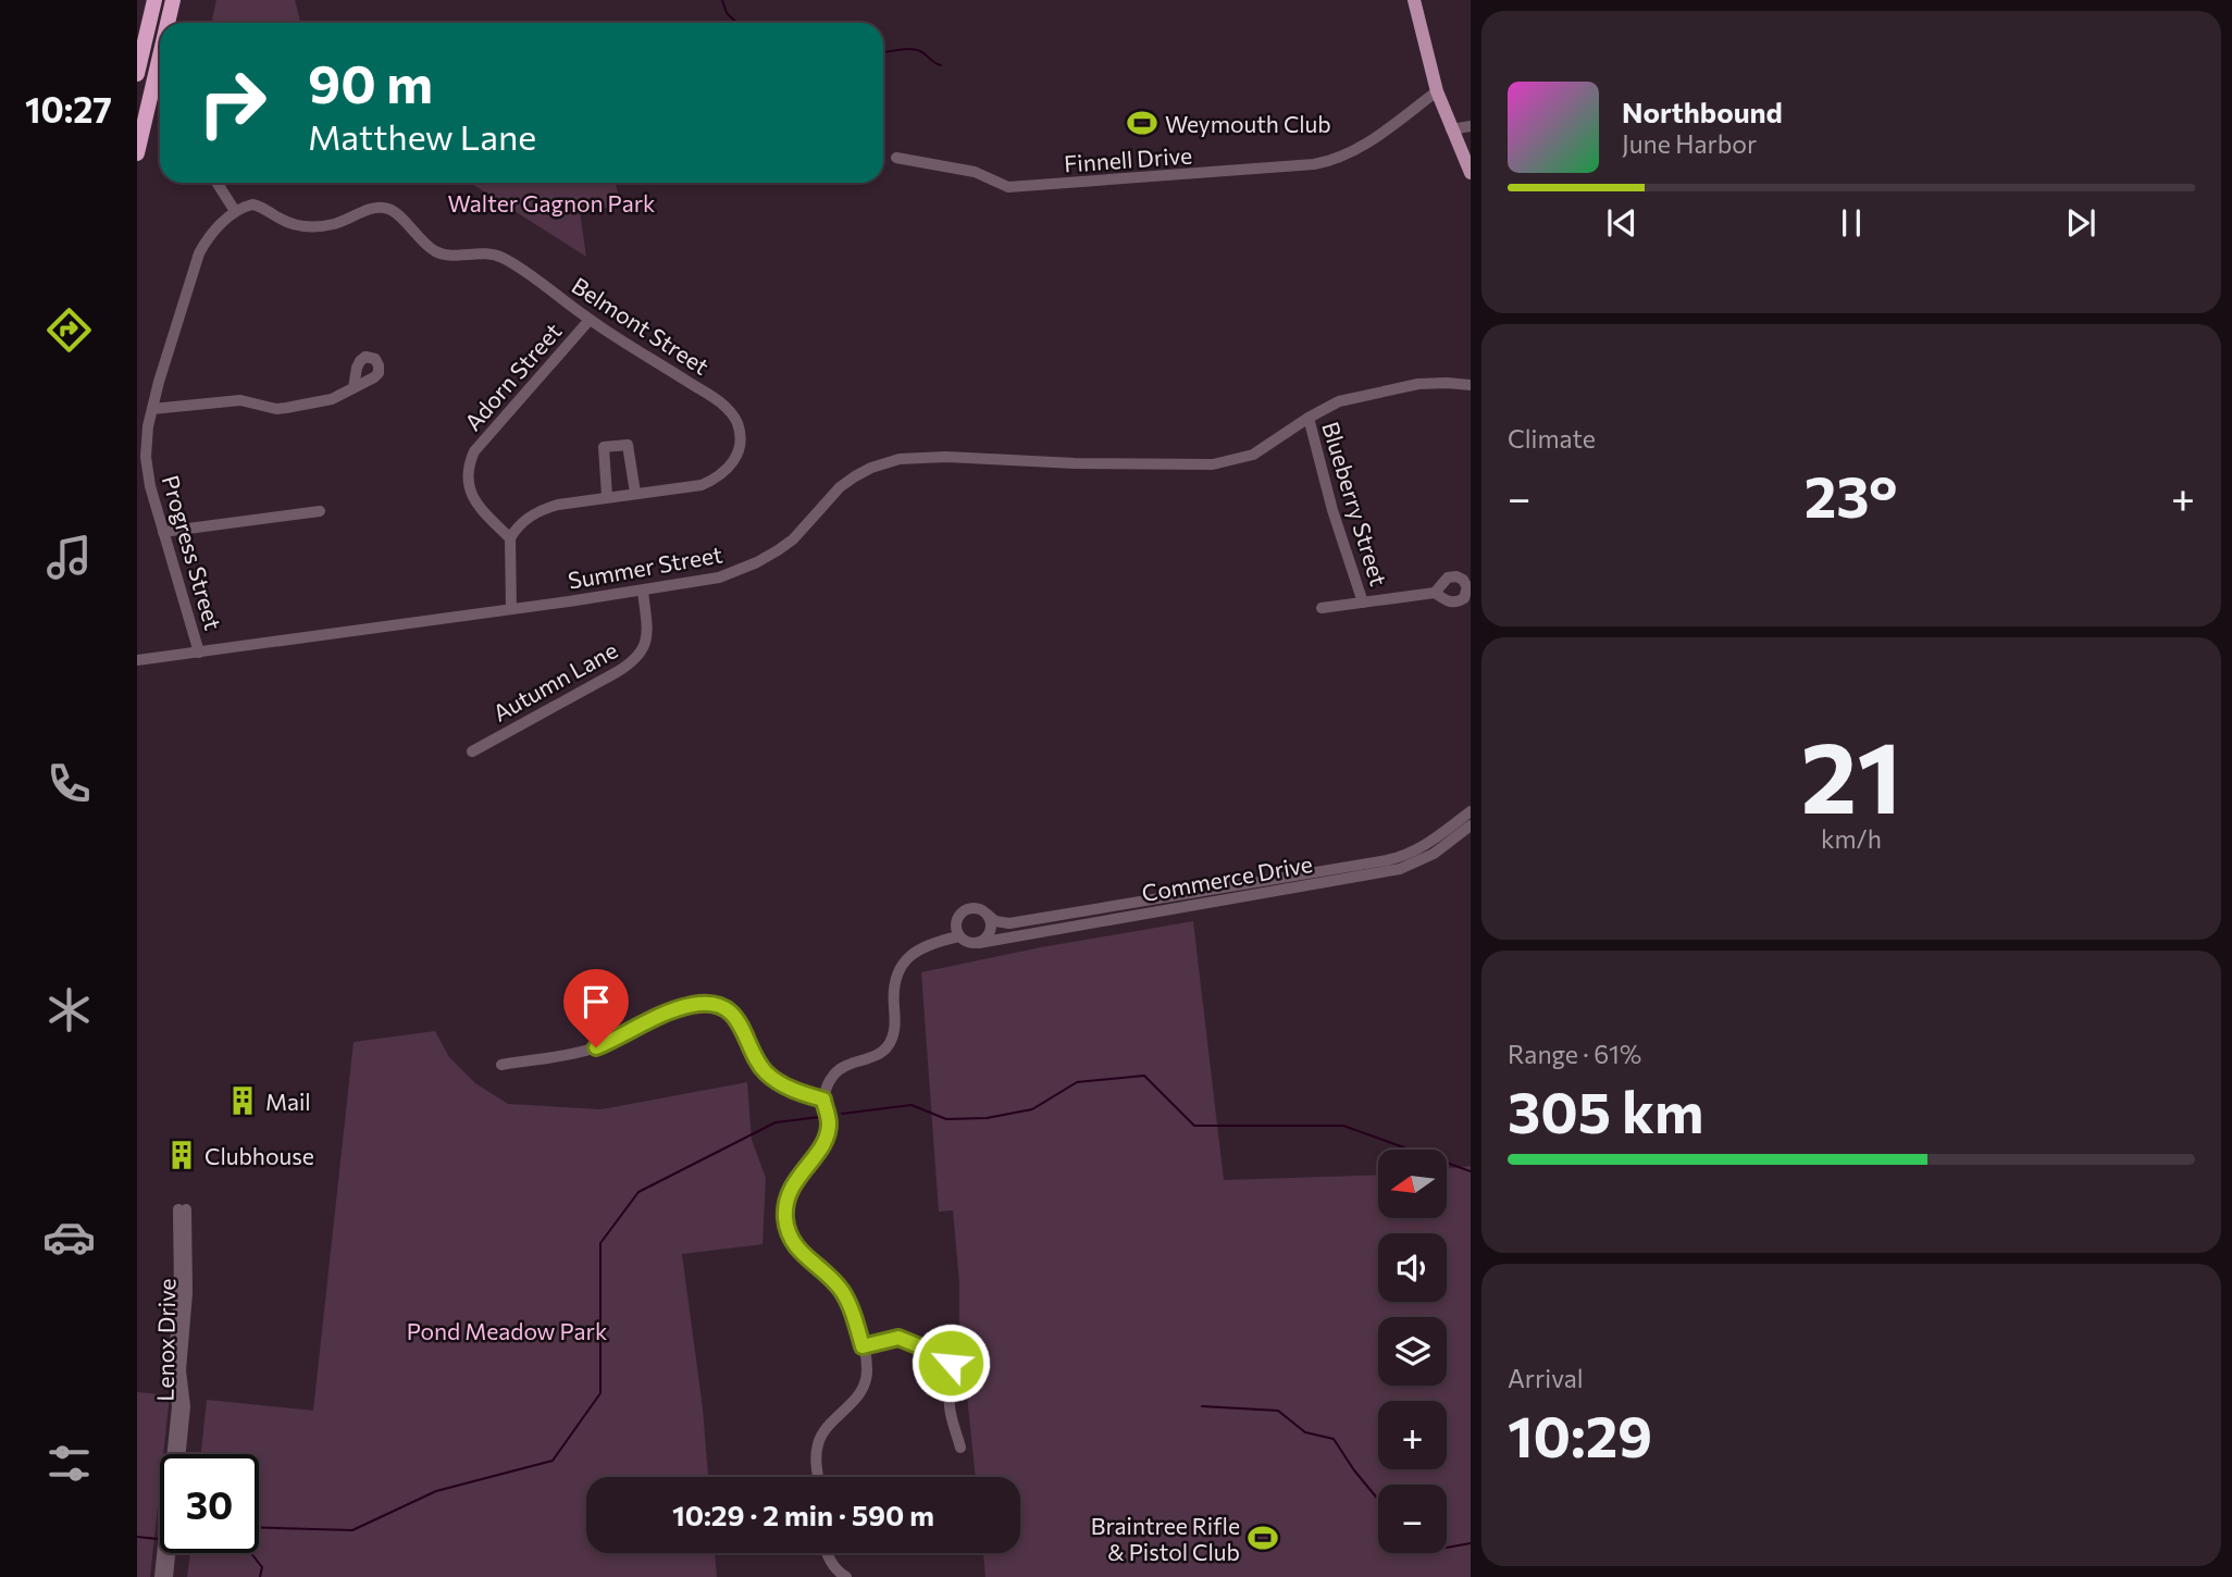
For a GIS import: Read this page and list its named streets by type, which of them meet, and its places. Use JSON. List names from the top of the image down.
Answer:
{
  "streets": {
    "street": [
      "Finnell Drive",
      "Belmont Street",
      "Adorn Street",
      "Blueberry Street",
      "Progress Street",
      "Summer Street",
      "Autumn Lane",
      "Commerce Drive",
      "Lenox Drive"
    ]
  },
  "crossings": [
    ["Belmont Street", "Adorn Street"],
    ["Belmont Street", "Progress Street"],
    ["Blueberry Street", "Summer Street"],
    ["Progress Street", "Summer Street"],
    ["Summer Street", "Autumn Lane"]
  ],
  "parks": ["Walter Gagnon Park", "Pond Meadow Park"],
  "places": {
    "sports": ["Weymouth Club", "Braintree Rifle & Pistol Club"],
    "building": ["Mail", "Clubhouse"]
  },
  "north": "left",
  "page": {
    "tabs": "10:27",
    "turn": ["90 m", "Matthew Lane"],
    "song": ["Northbound", "June Harbor"],
    "tile": [
      "Climate",
      ["21", "km/h"],
      ["Range · 61%", "305 km"],
      ["Arrival", "10:29"]
    ],
    "heat": ["−", "23°", "+"],
    "map_buttons": ["+", "−"],
    "limit": "30",
    "trip": "10:29 · 2 min · 590 m"
  }
}
